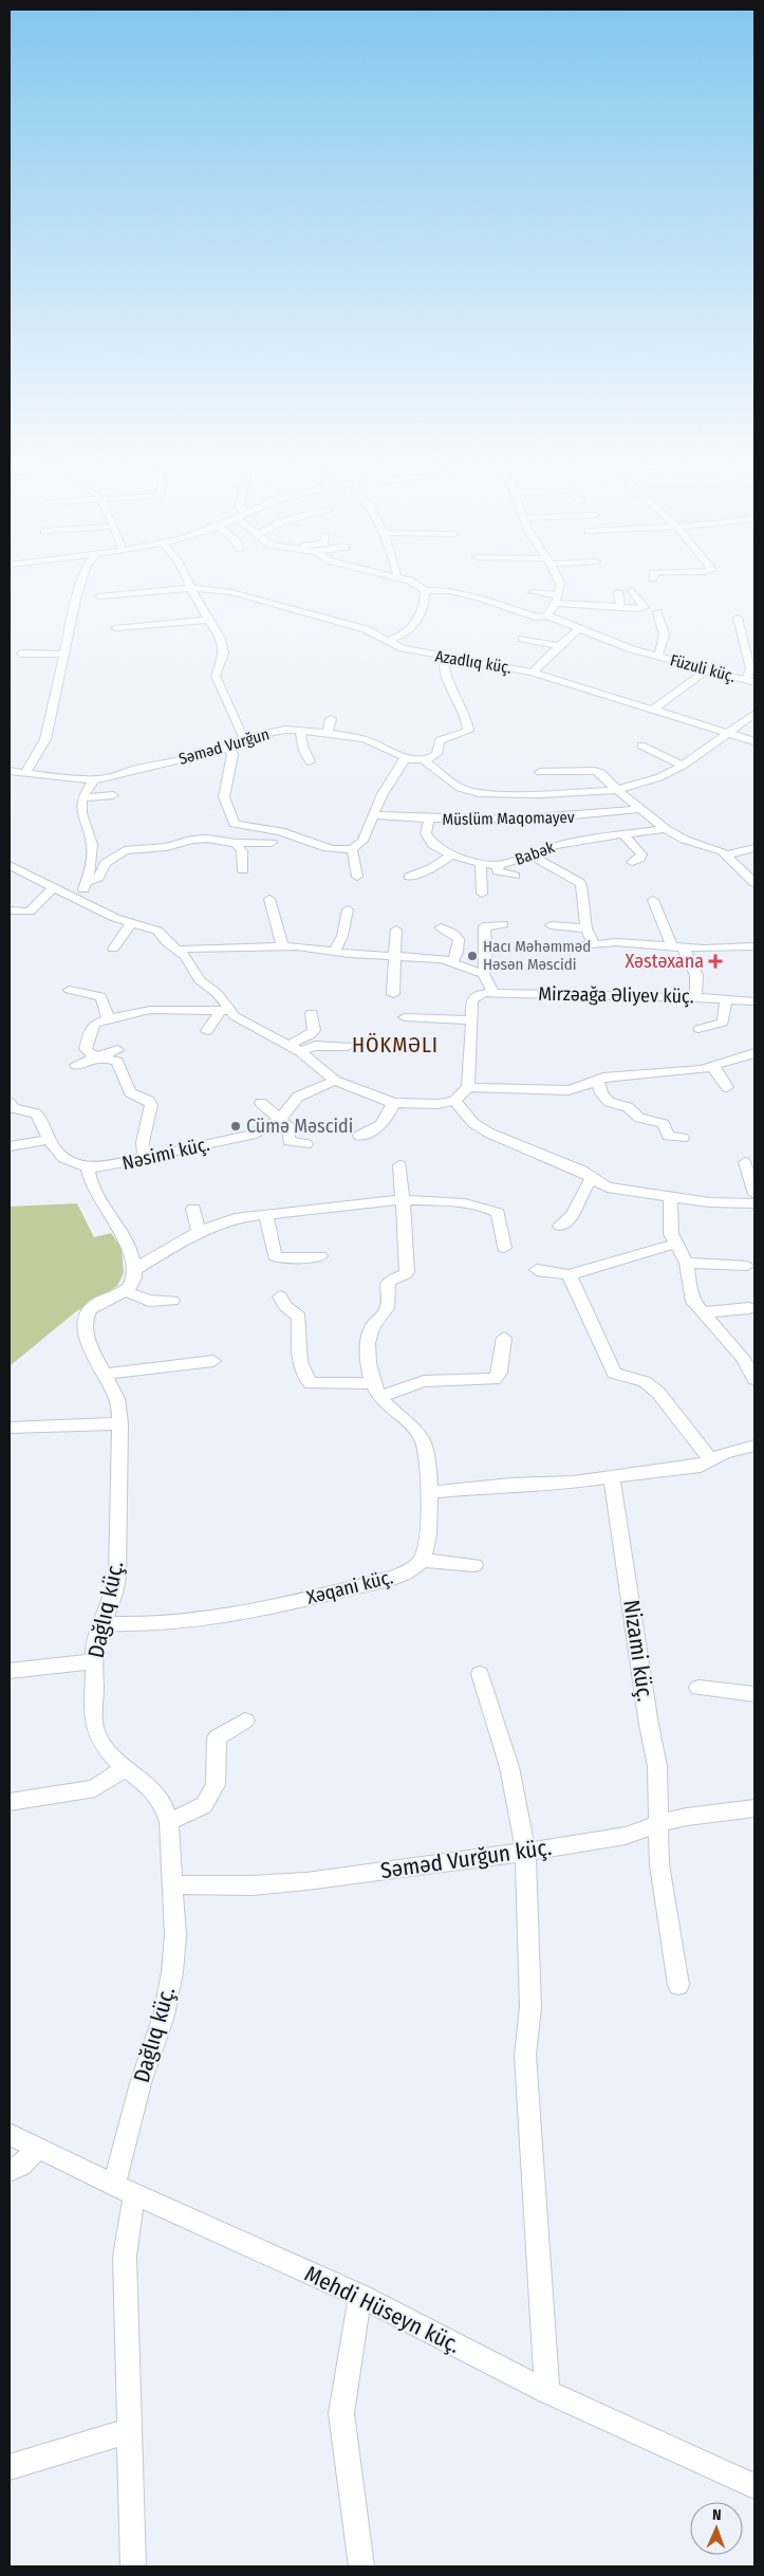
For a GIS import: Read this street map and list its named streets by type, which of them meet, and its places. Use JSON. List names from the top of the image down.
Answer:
{
  "streets": {
    "street": [
      "Azadlıq küç.",
      "Füzuli küç.",
      "Səməd Vurğun",
      "Müslüm Maqomayev",
      "Babək",
      "Mirzəağa Əliyev küç.",
      "Nəsimi küç.",
      "Xəqani küç.",
      "Dağlıq küç.",
      "Nizami küç.",
      "Səməd Vurğun küç.",
      "Mehdi Hüseyn küç."
    ]
  },
  "crossings": [
    ["Müslüm Maqomayev", "Babək"],
    ["Xəqani küç.", "Dağlıq küç."],
    ["Dağlıq küç.", "Səməd Vurğun küç."],
    ["Dağlıq küç.", "Mehdi Hüseyn küç."],
    ["Nizami küç.", "Səməd Vurğun küç."]
  ],
  "districts": ["HÖKMƏLI"],
  "places": {
    "other": ["Hacı Məhəmməd Həsən Məscidi", "Cümə Məscidi"],
    "health": ["Xəstəxana"]
  },
  "north": "top"
}
